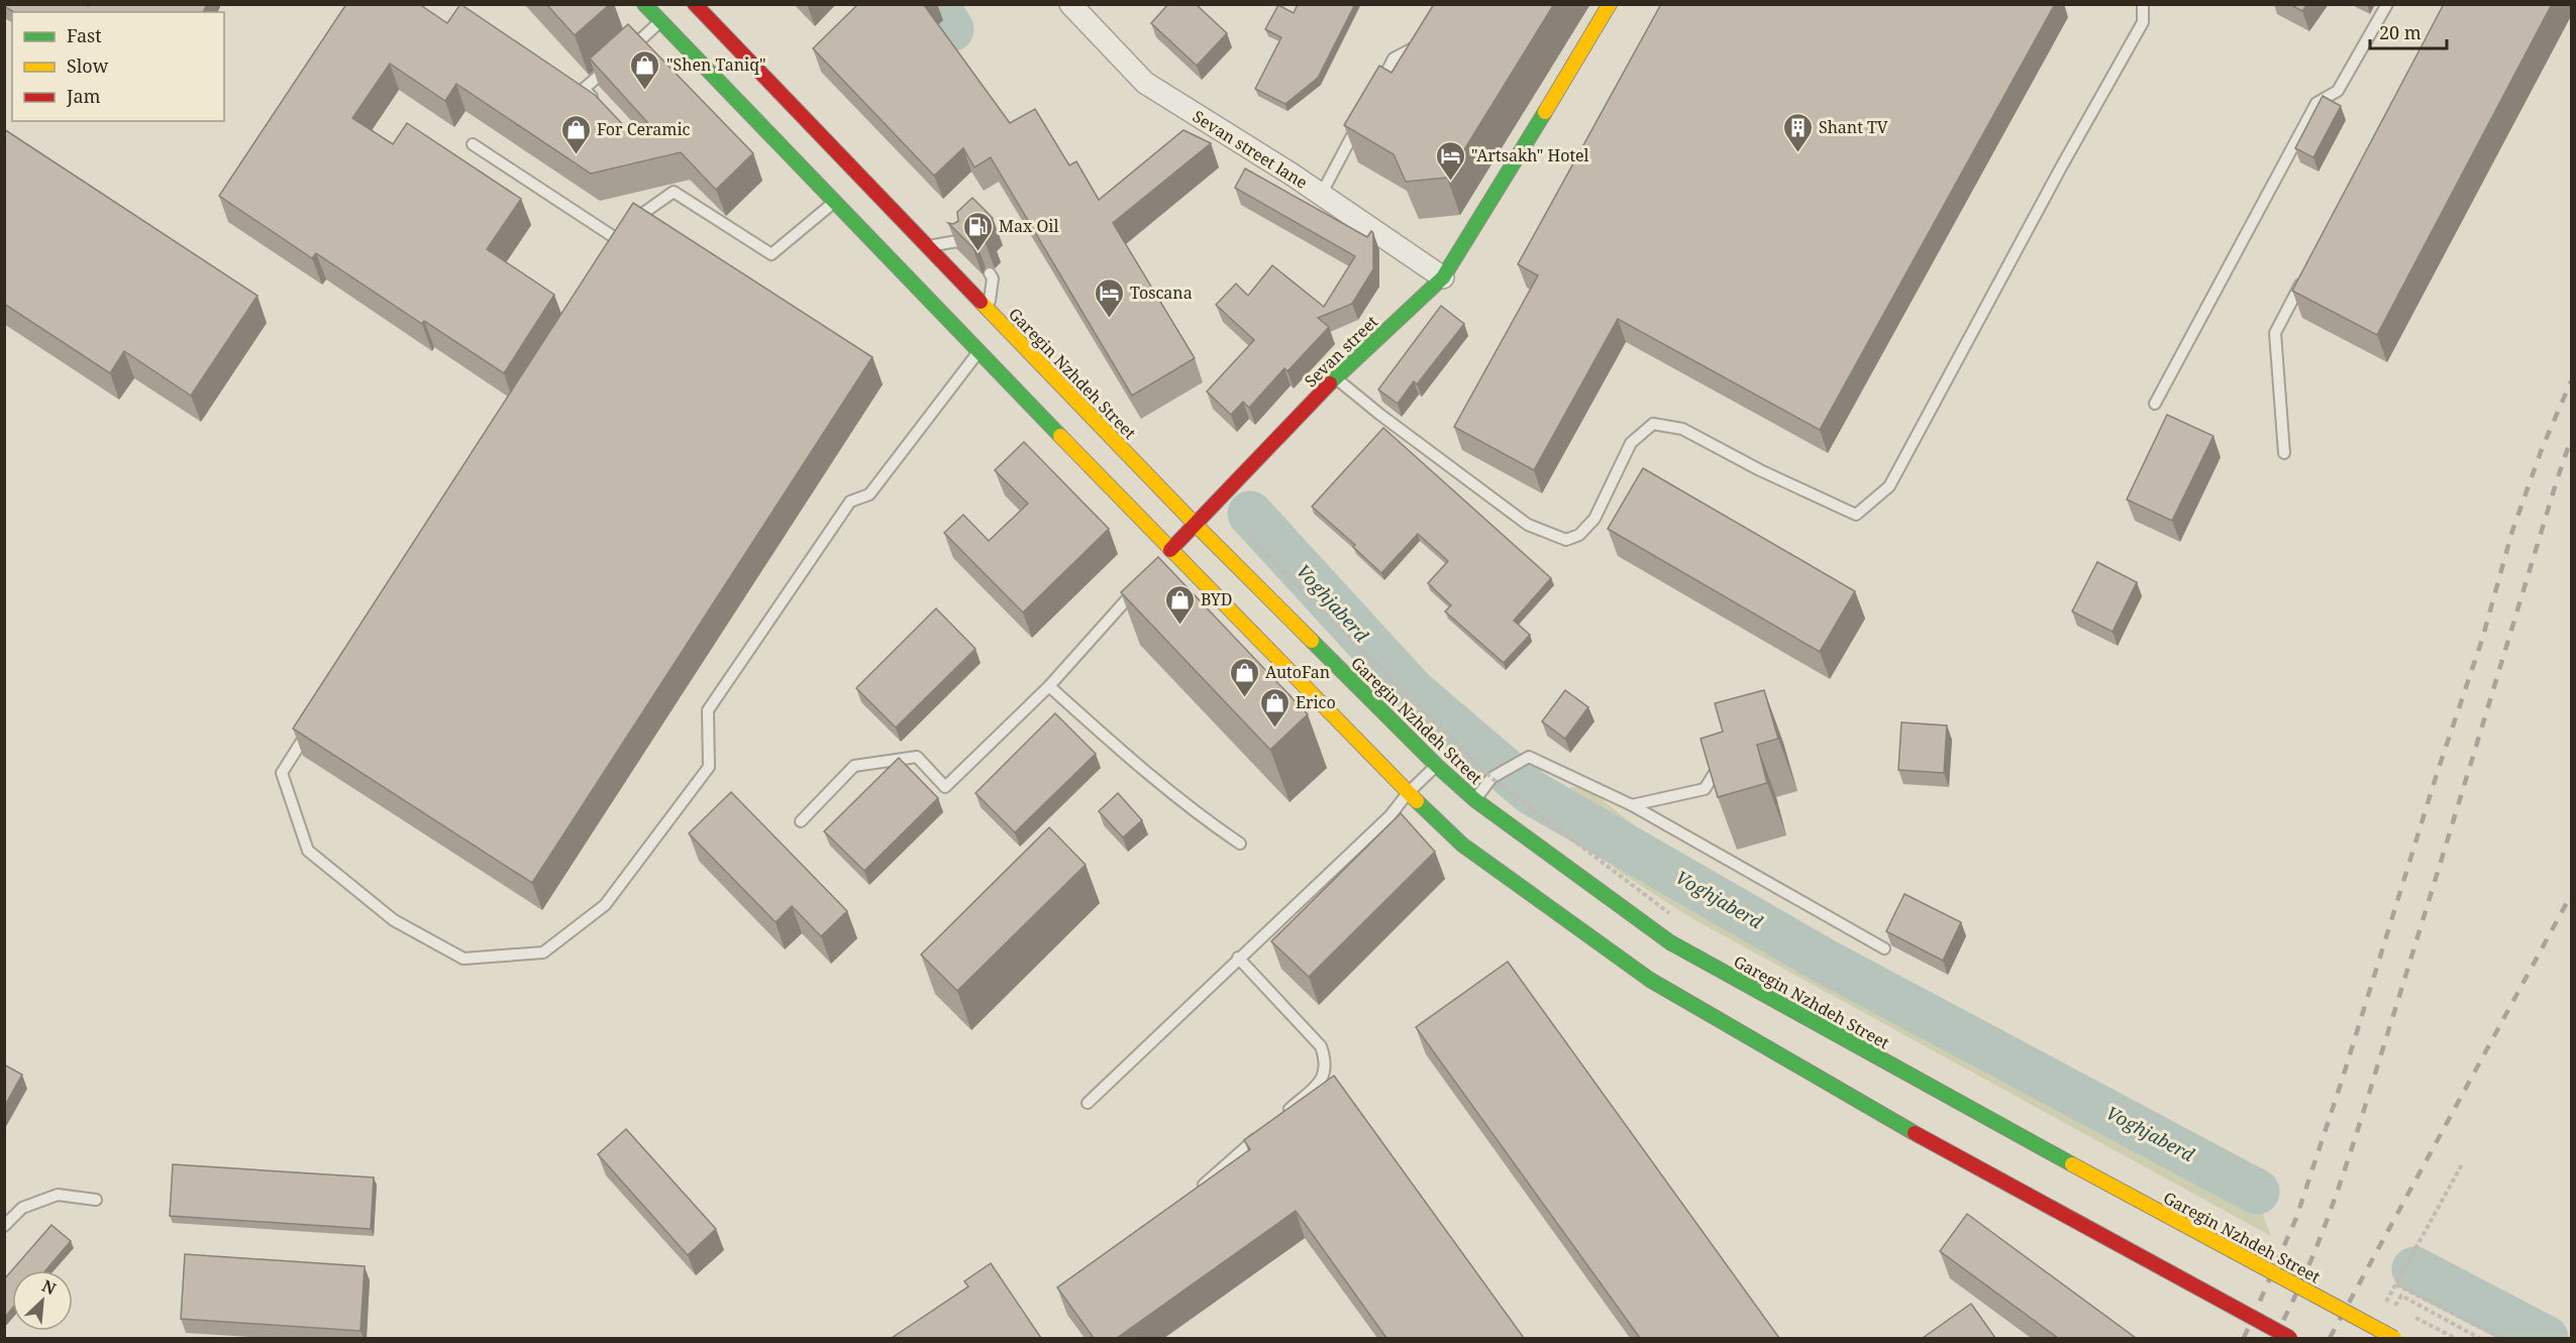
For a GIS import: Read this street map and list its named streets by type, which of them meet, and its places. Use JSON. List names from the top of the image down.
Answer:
{
  "streets": {
    "main road": ["Sevan street", "Garegin Nzhdeh Street"],
    "street": ["Sevan street lane"]
  },
  "crossings": [
    ["Sevan street lane", "Sevan street"],
    ["Sevan street", "Garegin Nzhdeh Street"]
  ],
  "water": ["Voghjaberd"],
  "places": {
    "shop": [
      "\"Shen Taniq\"",
      "For Ceramic",
      "BYD",
      "AutoFan",
      "Erico"
    ],
    "building": ["Shant TV"],
    "hotel": ["\"Artsakh\" Hotel", "Tosсana"],
    "fuel station": ["Max Oil"]
  },
  "legend": ["Fast", "Slow", "Jam"],
  "scale_bar": "20 m",
  "north": "top right"
}
